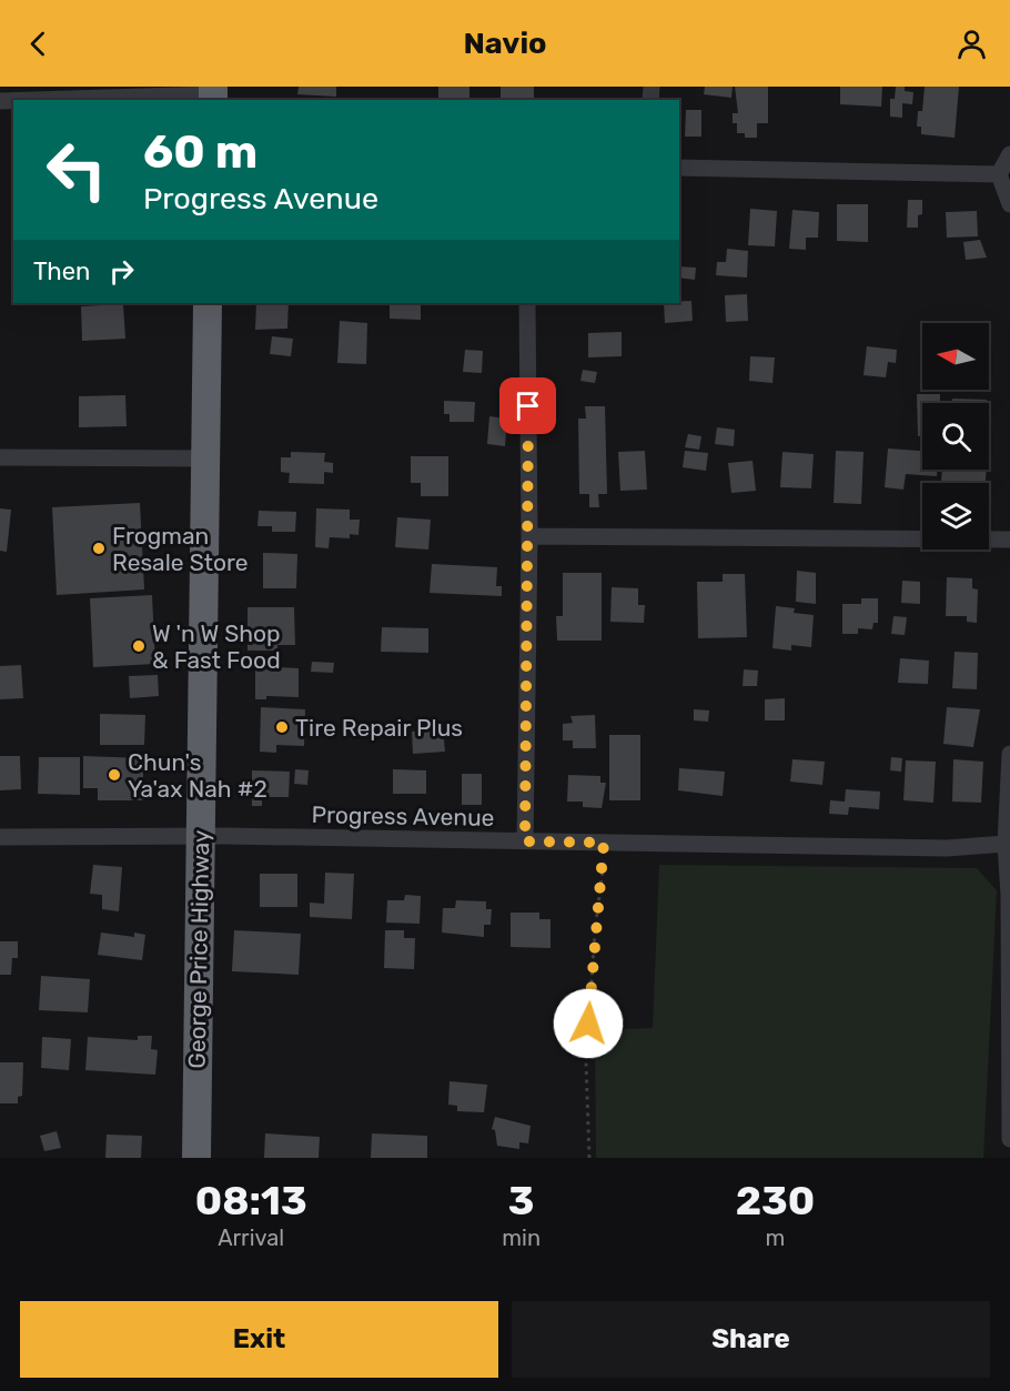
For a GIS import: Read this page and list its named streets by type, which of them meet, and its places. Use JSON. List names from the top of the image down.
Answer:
{
  "streets": {
    "highway": ["George Price Highway"],
    "street": ["Progress Avenue"]
  },
  "crossings": [
    ["Progress Avenue", "George Price Highway"]
  ],
  "places": [
    "Frogman Resale Store",
    "W 'n W Shop & Fast Food",
    "Tire Repair Plus",
    "Chun's Ya'ax Nah #2"
  ],
  "north": "left",
  "page": {
    "header": "Navio",
    "turn": ["60 m", "Progress Avenue"],
    "then": "Then",
    "eta": [
      "08:13",
      "Arrival",
      "3",
      "min",
      "230",
      "m"
    ],
    "buttons": ["Exit", "Share"]
  }
}
